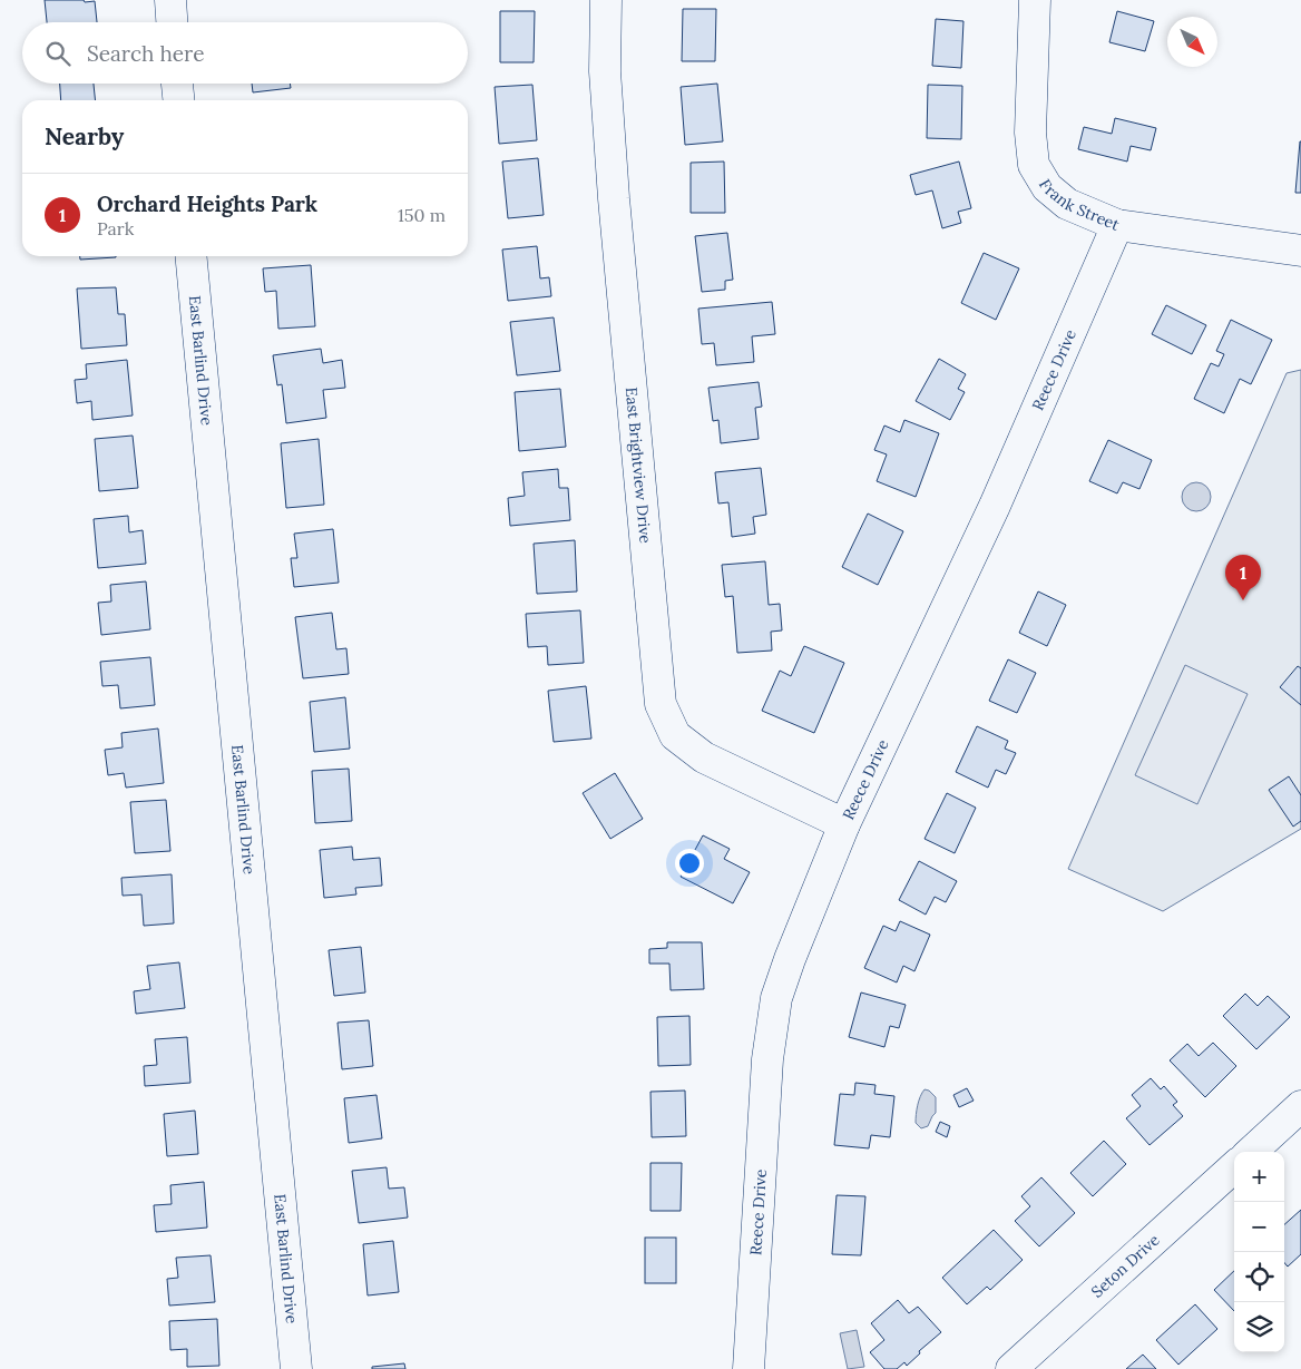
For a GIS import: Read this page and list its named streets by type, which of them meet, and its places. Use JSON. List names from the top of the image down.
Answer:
{
  "streets": {
    "street": [
      "Frank Street",
      "East Barlind Drive",
      "Reece Drive",
      "East Brightview Drive",
      "Seton Drive"
    ]
  },
  "crossings": [
    ["Frank Street", "Reece Drive"],
    ["Reece Drive", "East Brightview Drive"]
  ],
  "north": "bottom right",
  "page": {
    "search": "Search here",
    "heading": "Nearby",
    "list": [
      {
        "mark": "1",
        "name": "Orchard Heights Park",
        "note": "Park",
        "value": "150 m"
      }
    ],
    "pins": "1",
    "map_buttons": ["+", "−"]
  }
}
